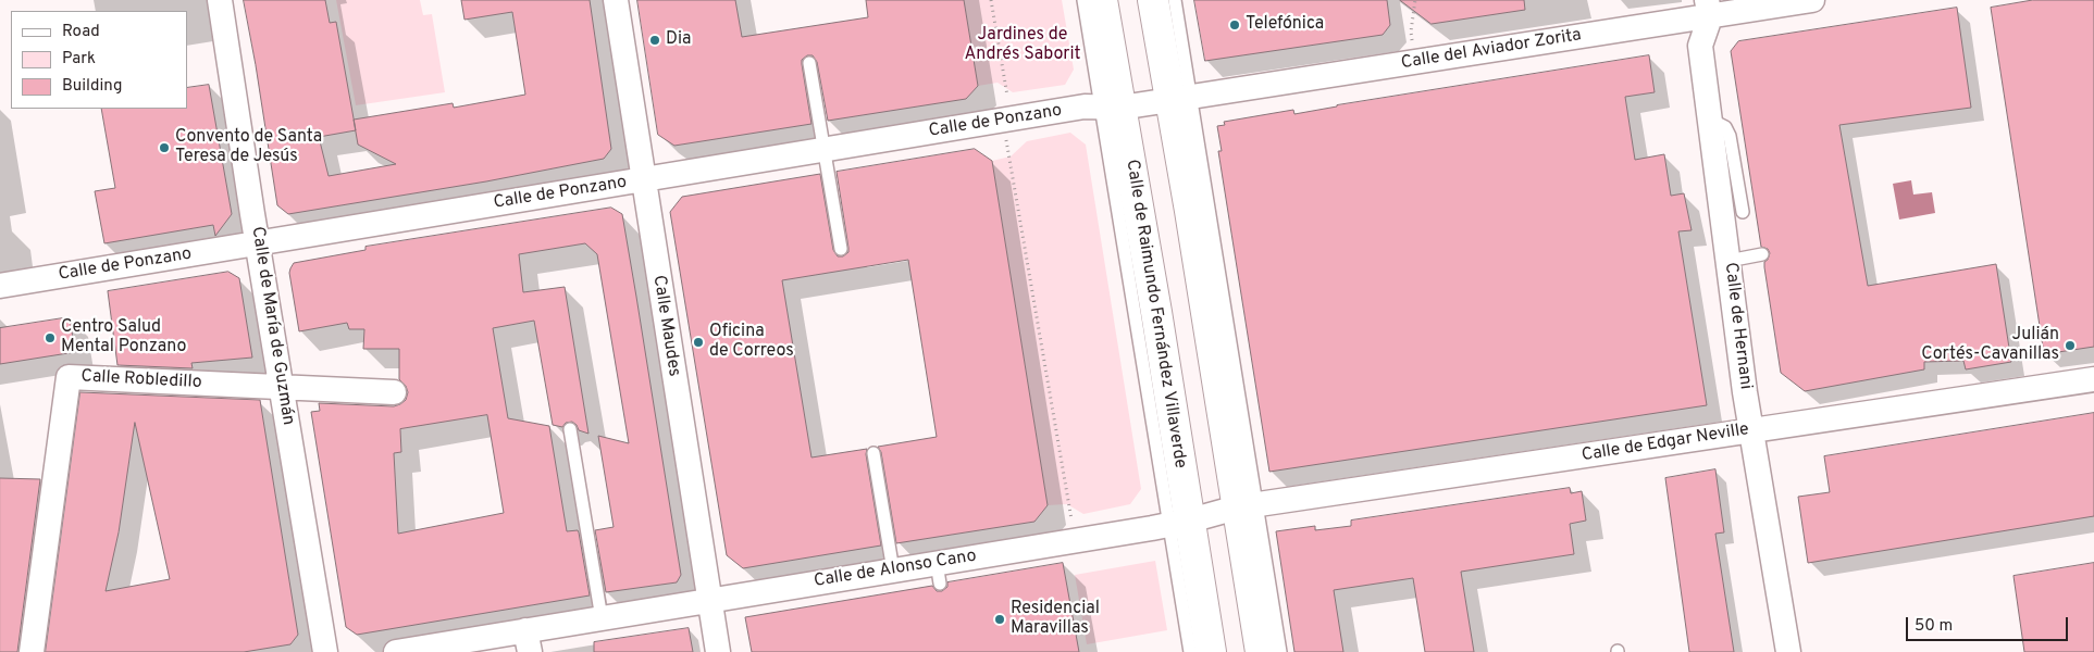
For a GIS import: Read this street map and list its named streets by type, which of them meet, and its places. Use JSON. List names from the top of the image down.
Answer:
{
  "streets": {
    "main road": ["Calle de Raimundo Fernández Villaverde"],
    "street": [
      "Calle del Aviador Zorita",
      "Calle de Ponzano",
      "Calle de María de Guzmán",
      "Calle Maudes",
      "Calle de Hernani",
      "Calle Robledillo",
      "Calle de Edgar Neville",
      "Calle de Alonso Cano"
    ]
  },
  "crossings": [
    ["Calle del Aviador Zorita", "Calle de Hernani"],
    ["Calle de Ponzano", "Calle de Raimundo Fernández Villaverde"],
    ["Calle de Ponzano", "Calle de María de Guzmán"],
    ["Calle de Ponzano", "Calle Maudes"],
    ["Calle de Raimundo Fernández Villaverde", "Calle de Alonso Cano"],
    ["Calle de María de Guzmán", "Calle Robledillo"],
    ["Calle Maudes", "Calle de Alonso Cano"],
    ["Calle de Hernani", "Calle de Edgar Neville"]
  ],
  "parks": ["Jardines de Andrés Saborit"],
  "places": [
    "Telefónica",
    "Dia",
    "Convento de Santa Teresa de Jesús",
    "Centro Salud Mental Ponzano",
    "Oficina de Correos",
    "Julián Cortés-Cavanillas",
    "Residencial Maravillas"
  ],
  "legend": ["Road", "Park", "Building"],
  "scale_bar": "50 m"
}
